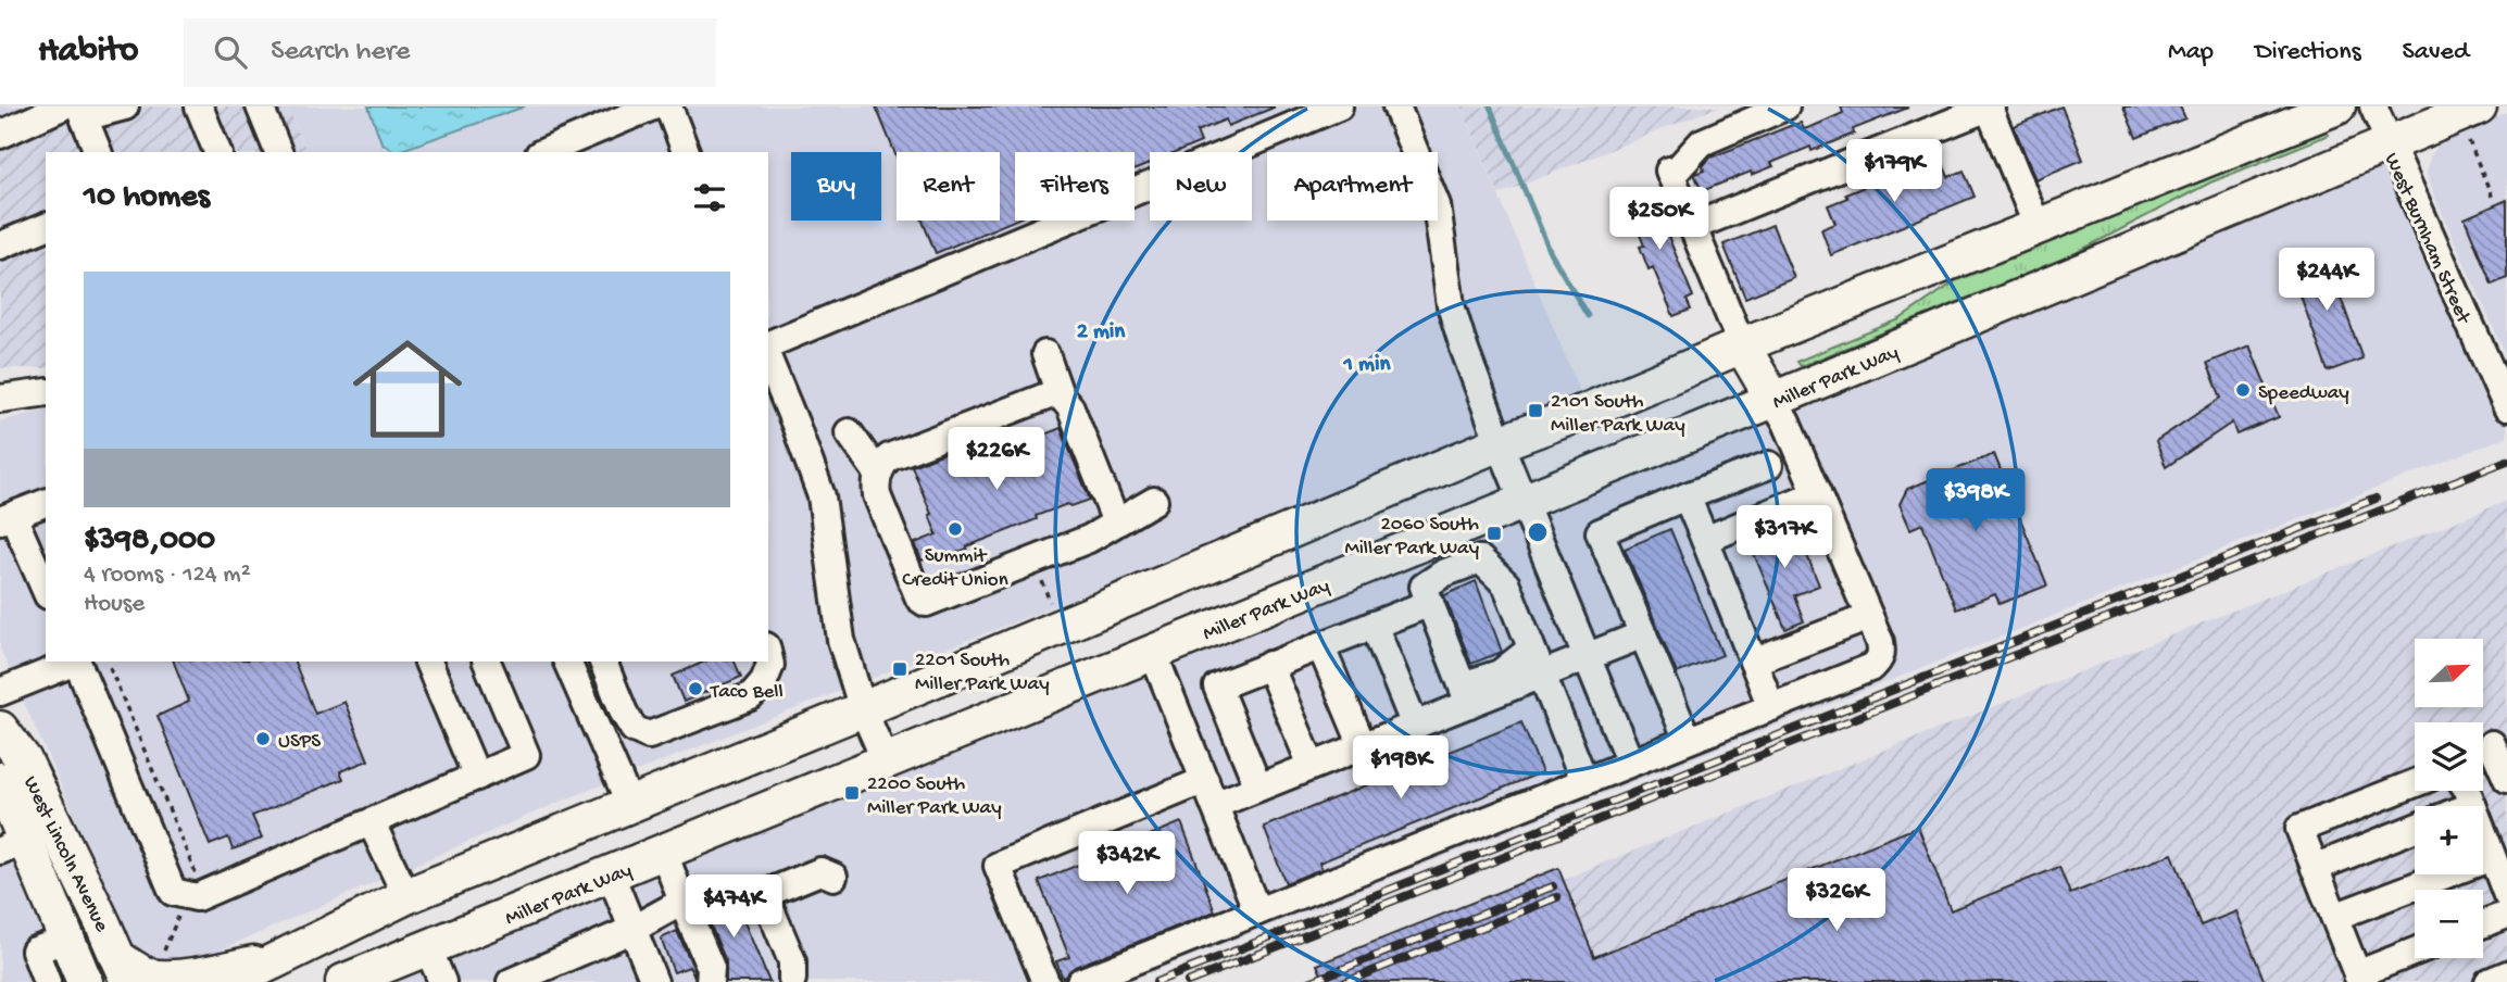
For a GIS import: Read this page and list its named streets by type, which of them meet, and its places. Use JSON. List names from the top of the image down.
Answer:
{
  "streets": {
    "main road": ["Miller Park Way", "West Lincoln Avenue"],
    "street": ["West Burnham Street"]
  },
  "crossings": [
    ["West Burnham Street", "Miller Park Way"]
  ],
  "places": {
    "other": [
      "Speedway",
      "Summit Credit Union",
      "Taco Bell",
      "USPS"
    ],
    "transit": [
      "2101 South Miller Park Way",
      "2060 South Miller Park Way",
      "2201 South Miller Park Way",
      "2200 South Miller Park Way"
    ]
  },
  "north": "top right",
  "page": {
    "header": "Habito",
    "search": "Search here",
    "nav": ["Map", "Directions", "Saved"],
    "price": [
      "$179K",
      "$250K",
      "$244K",
      "$226K",
      "$398K",
      "$317K",
      "$198K",
      "$342K",
      "$326K",
      "$474K"
    ],
    "chip": [
      "Buy",
      "Rent",
      "Filters",
      "New",
      "Apartment"
    ],
    "heading": "10 homes",
    "list": [
      {
        "name": "$398,000",
        "note": "4 rooms · 124 m² · House"
      }
    ],
    "map_buttons": ["+", "−"]
  },
  "rings": ["2 min", "1 min"]
}
